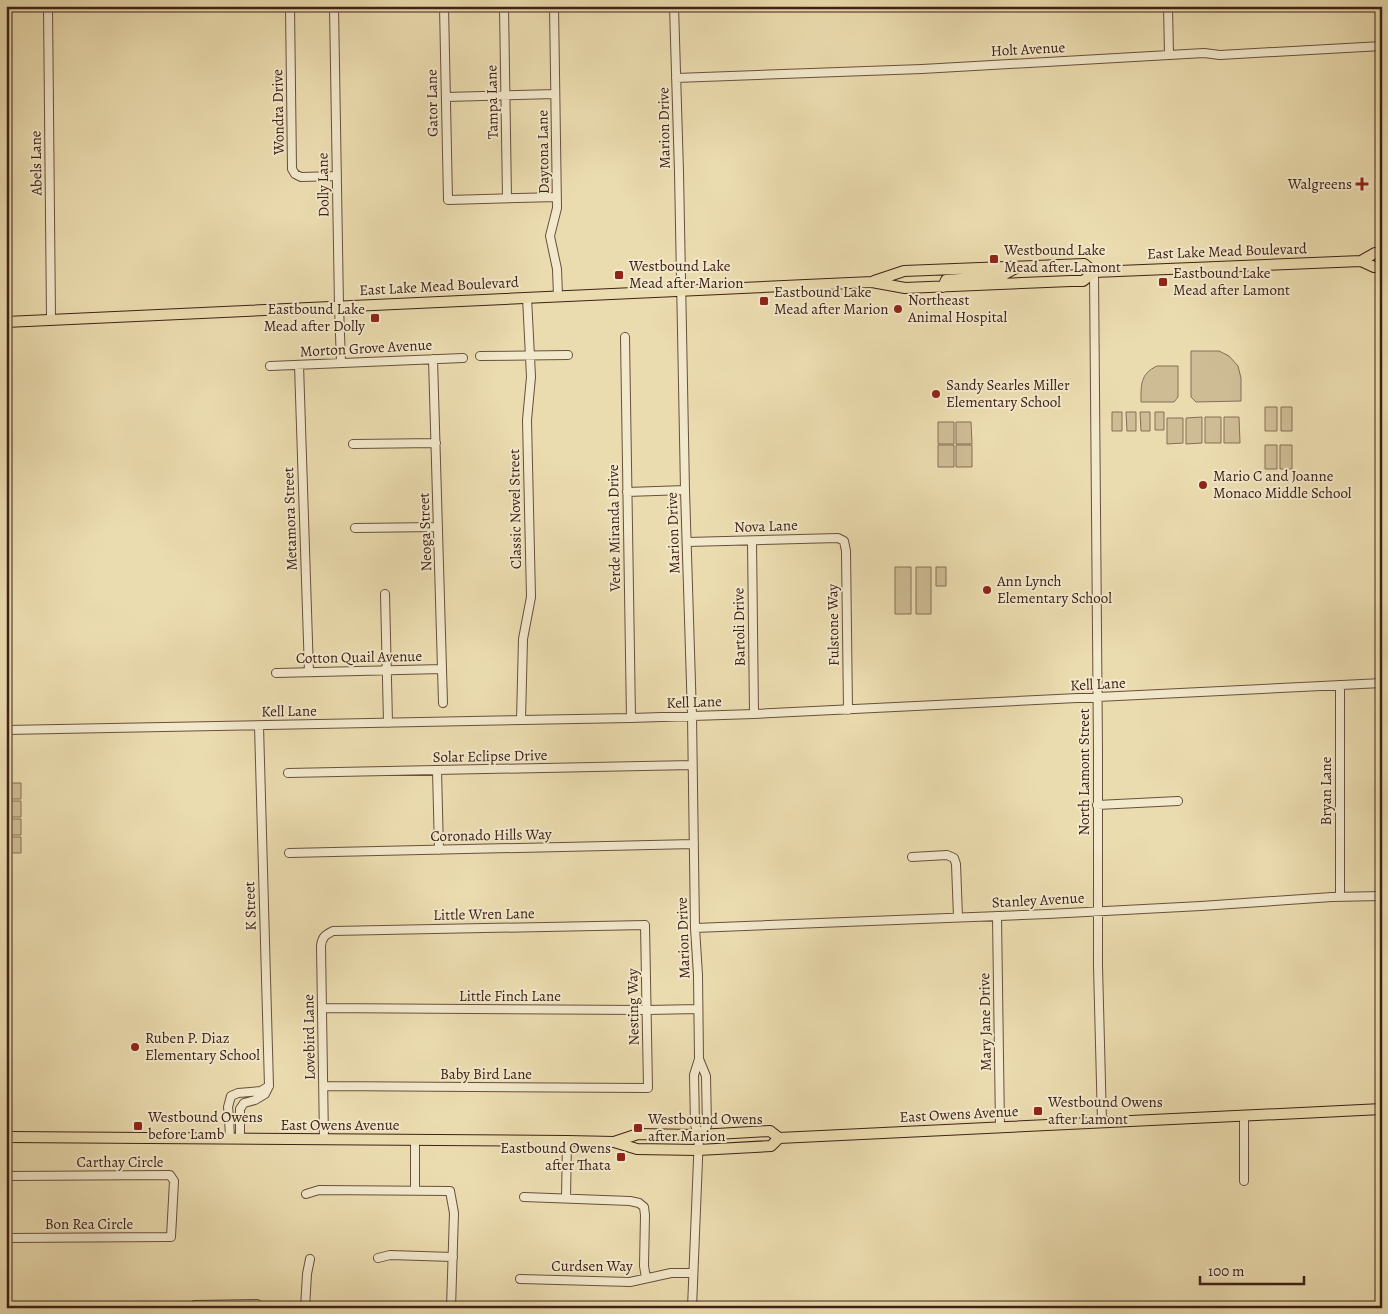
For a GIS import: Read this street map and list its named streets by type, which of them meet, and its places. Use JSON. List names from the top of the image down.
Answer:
{
  "streets": {
    "main road": ["East Lake Mead Boulevard", "East Owens Avenue"],
    "street": [
      "Holt Avenue",
      "Tampa Lane",
      "Gator Lane",
      "Wondra Drive",
      "Marion Drive",
      "Daytona Lane",
      "Abels Lane",
      "Dolly Lane",
      "Morton Grove Avenue",
      "Classic Novel Street",
      "Metamora Street",
      "Nova Lane",
      "Verde Miranda Drive",
      "Neoga Street",
      "Fulstone Way",
      "Bartoli Drive",
      "Cotton Quail Avenue",
      "Kell Lane",
      "Solar Eclipse Drive",
      "North Lamont Street",
      "Bryan Lane",
      "Coronado Hills Way",
      "Stanley Avenue",
      "K Street",
      "Little Wren Lane",
      "Little Finch Lane",
      "Nesting Way",
      "Mary Jane Drive",
      "Lovebird Lane",
      "Baby Bird Lane",
      "Carthay Circle",
      "Bon Rea Circle",
      "Curdsen Way"
    ]
  },
  "crossings": [
    ["Holt Avenue", "Marion Drive"],
    ["Tampa Lane", "Gator Lane"],
    ["Wondra Drive", "Dolly Lane"],
    ["Marion Drive", "East Lake Mead Boulevard"],
    ["Marion Drive", "Nova Lane"],
    ["Marion Drive", "Kell Lane"],
    ["Marion Drive", "Solar Eclipse Drive"],
    ["Marion Drive", "Coronado Hills Way"],
    ["Marion Drive", "Stanley Avenue"],
    ["Marion Drive", "Little Finch Lane"],
    ["Marion Drive", "East Owens Avenue"],
    ["Marion Drive", "Curdsen Way"],
    ["Daytona Lane", "East Lake Mead Boulevard"],
    ["Abels Lane", "East Lake Mead Boulevard"],
    ["Dolly Lane", "East Lake Mead Boulevard"],
    ["Dolly Lane", "Morton Grove Avenue"],
    ["East Lake Mead Boulevard", "Classic Novel Street"],
    ["East Lake Mead Boulevard", "North Lamont Street"],
    ["Morton Grove Avenue", "Metamora Street"],
    ["Morton Grove Avenue", "Neoga Street"],
    ["Classic Novel Street", "Kell Lane"],
    ["Metamora Street", "Cotton Quail Avenue"],
    ["Nova Lane", "Fulstone Way"],
    ["Nova Lane", "Bartoli Drive"],
    ["Verde Miranda Drive", "Kell Lane"],
    ["Neoga Street", "Cotton Quail Avenue"],
    ["Fulstone Way", "Kell Lane"],
    ["Bartoli Drive", "Kell Lane"],
    ["Kell Lane", "North Lamont Street"],
    ["Kell Lane", "Bryan Lane"],
    ["Kell Lane", "K Street"],
    ["North Lamont Street", "Stanley Avenue"],
    ["North Lamont Street", "East Owens Avenue"],
    ["Bryan Lane", "Stanley Avenue"],
    ["Stanley Avenue", "Mary Jane Drive"],
    ["Little Wren Lane", "Nesting Way"],
    ["Little Wren Lane", "Lovebird Lane"],
    ["Little Finch Lane", "Nesting Way"],
    ["Little Finch Lane", "Lovebird Lane"],
    ["Nesting Way", "Baby Bird Lane"],
    ["Mary Jane Drive", "East Owens Avenue"],
    ["Lovebird Lane", "Baby Bird Lane"],
    ["Lovebird Lane", "East Owens Avenue"],
    ["Carthay Circle", "Bon Rea Circle"]
  ],
  "places": {
    "health": ["Walgreens"],
    "transit": [
      "Westbound Lake Mead after Lamont",
      "Westbound Lake Mead after Marion",
      "Eastbound Lake Mead after Lamont",
      "Eastbound Lake Mead after Marion",
      "Eastbound Lake Mead after Dolly",
      "Westbound Owens after Lamont",
      "Westbound Owens before Lamb",
      "Westbound Owens after Marion",
      "Eastbound Owens after Thata"
    ],
    "other": [
      "Northeast Animal Hospital",
      "Sandy Searles Miller Elementary School",
      "Mario C and Joanne Monaco Middle School",
      "Ann Lynch Elementary School",
      "Ruben P. Diaz Elementary School"
    ]
  },
  "scale_bar": "100 m"
}
